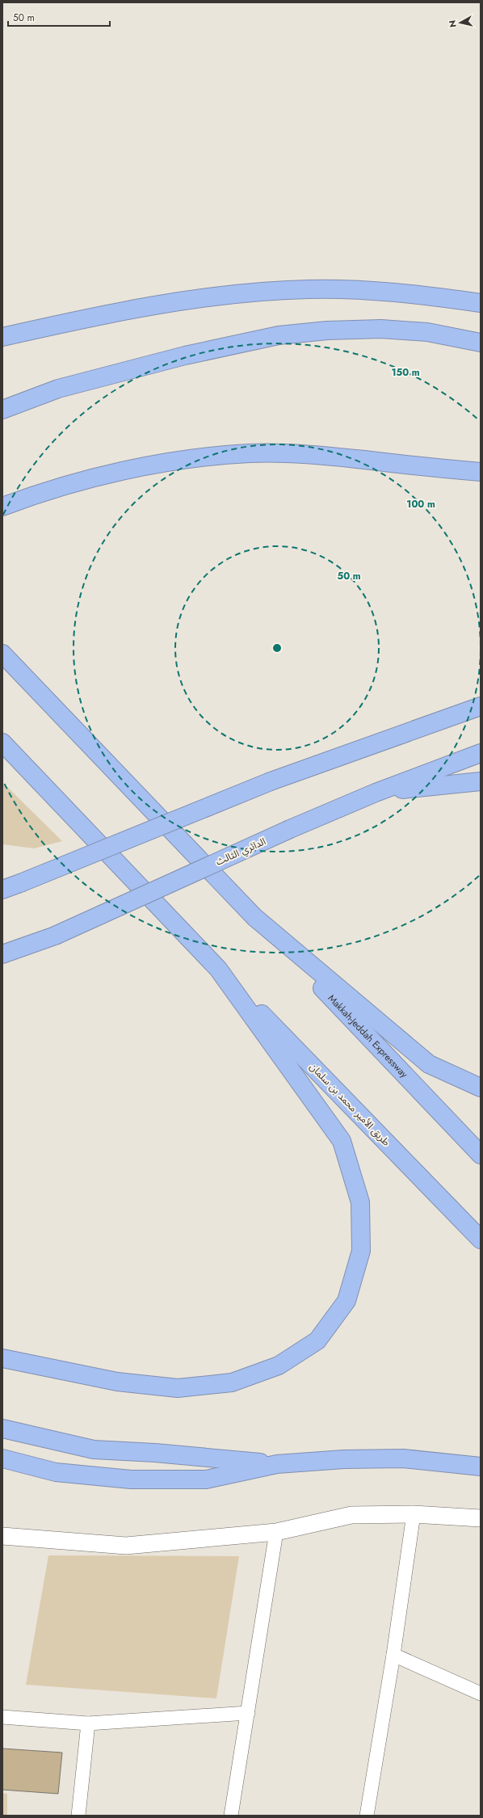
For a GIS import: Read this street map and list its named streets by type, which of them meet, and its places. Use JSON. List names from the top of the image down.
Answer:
{
  "streets": {
    "highway": ["الدائري الثالث", "Makkah-Jeddah Expressway", "طريق الأمير محمد بن سلمان"]
  },
  "scale_bar": "50 m",
  "north": "left",
  "rings": ["150 m", "100 m", "50 m"]
}
